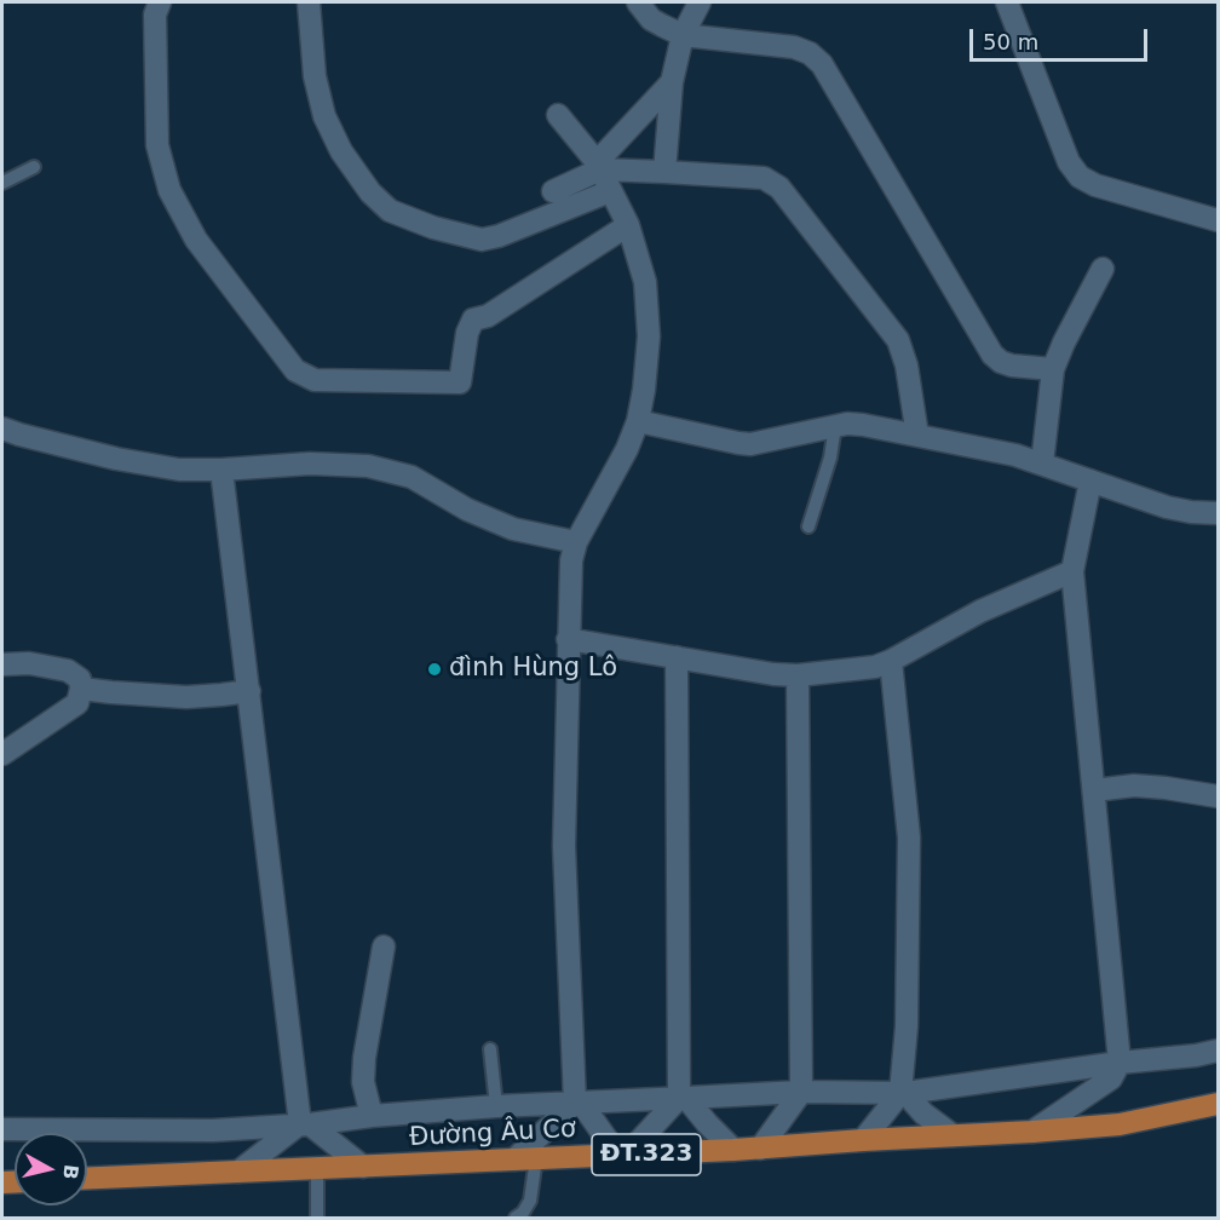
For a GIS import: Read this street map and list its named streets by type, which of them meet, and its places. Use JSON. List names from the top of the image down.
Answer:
{
  "streets": {
    "main road": ["Đường Âu Cơ", "ĐT.323"]
  },
  "places": ["đình Hùng Lô"],
  "scale_bar": "50 m",
  "north": "right"
}
